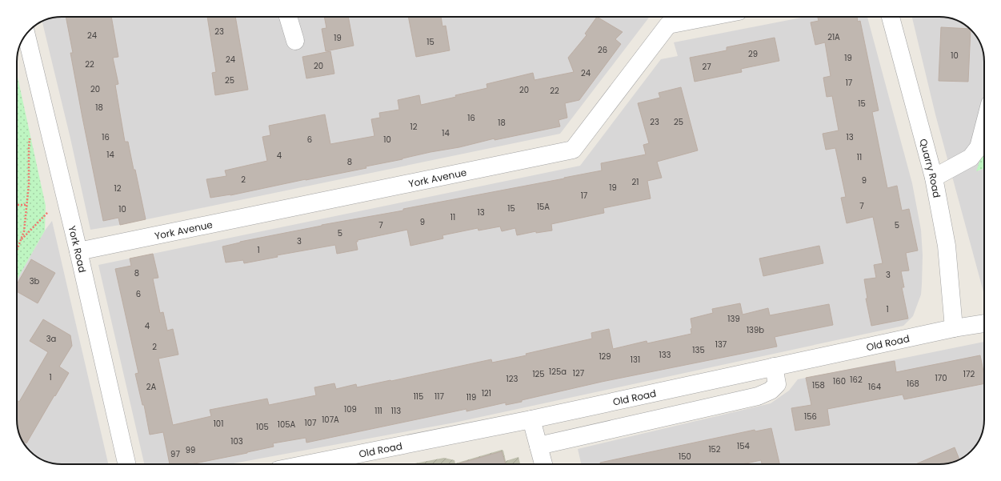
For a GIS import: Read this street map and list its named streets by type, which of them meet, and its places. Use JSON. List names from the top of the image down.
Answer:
{
  "streets": {
    "street": [
      "Quarry Road",
      "York Avenue",
      "York Road",
      "Old Road"
    ]
  },
  "crossings": [
    ["Quarry Road", "Old Road"],
    ["York Avenue", "York Road"]
  ],
  "house_numbers": [
    "23",
    "24",
    "21A",
    "19",
    "15",
    "26",
    "29",
    "10",
    "19",
    "24",
    "22",
    "20",
    "27",
    "24",
    "25",
    "17",
    "20",
    "20",
    "22",
    "15",
    "18",
    "16",
    "23",
    "25",
    "18",
    "12",
    "14",
    "16",
    "13",
    "6",
    "10",
    "14",
    "4",
    "11",
    "8",
    "2",
    "9",
    "21",
    "19",
    "12",
    "17",
    "7",
    "15A",
    "15",
    "10",
    "13",
    "11",
    "9",
    "7",
    "5",
    "5",
    "3",
    "1",
    "8",
    "3",
    "3b",
    "6",
    "1",
    "139",
    "4",
    "139b",
    "3a",
    "137",
    "2",
    "135",
    "133",
    "129",
    "131",
    "125a",
    "127",
    "125",
    "172",
    "1",
    "170",
    "123",
    "162",
    "160",
    "168",
    "158",
    "2A",
    "164",
    "121",
    "115",
    "117",
    "119",
    "109",
    "111",
    "113",
    "156",
    "107A",
    "107",
    "101",
    "105A",
    "105",
    "103",
    "154",
    "152",
    "99",
    "97",
    "150"
  ]
}
